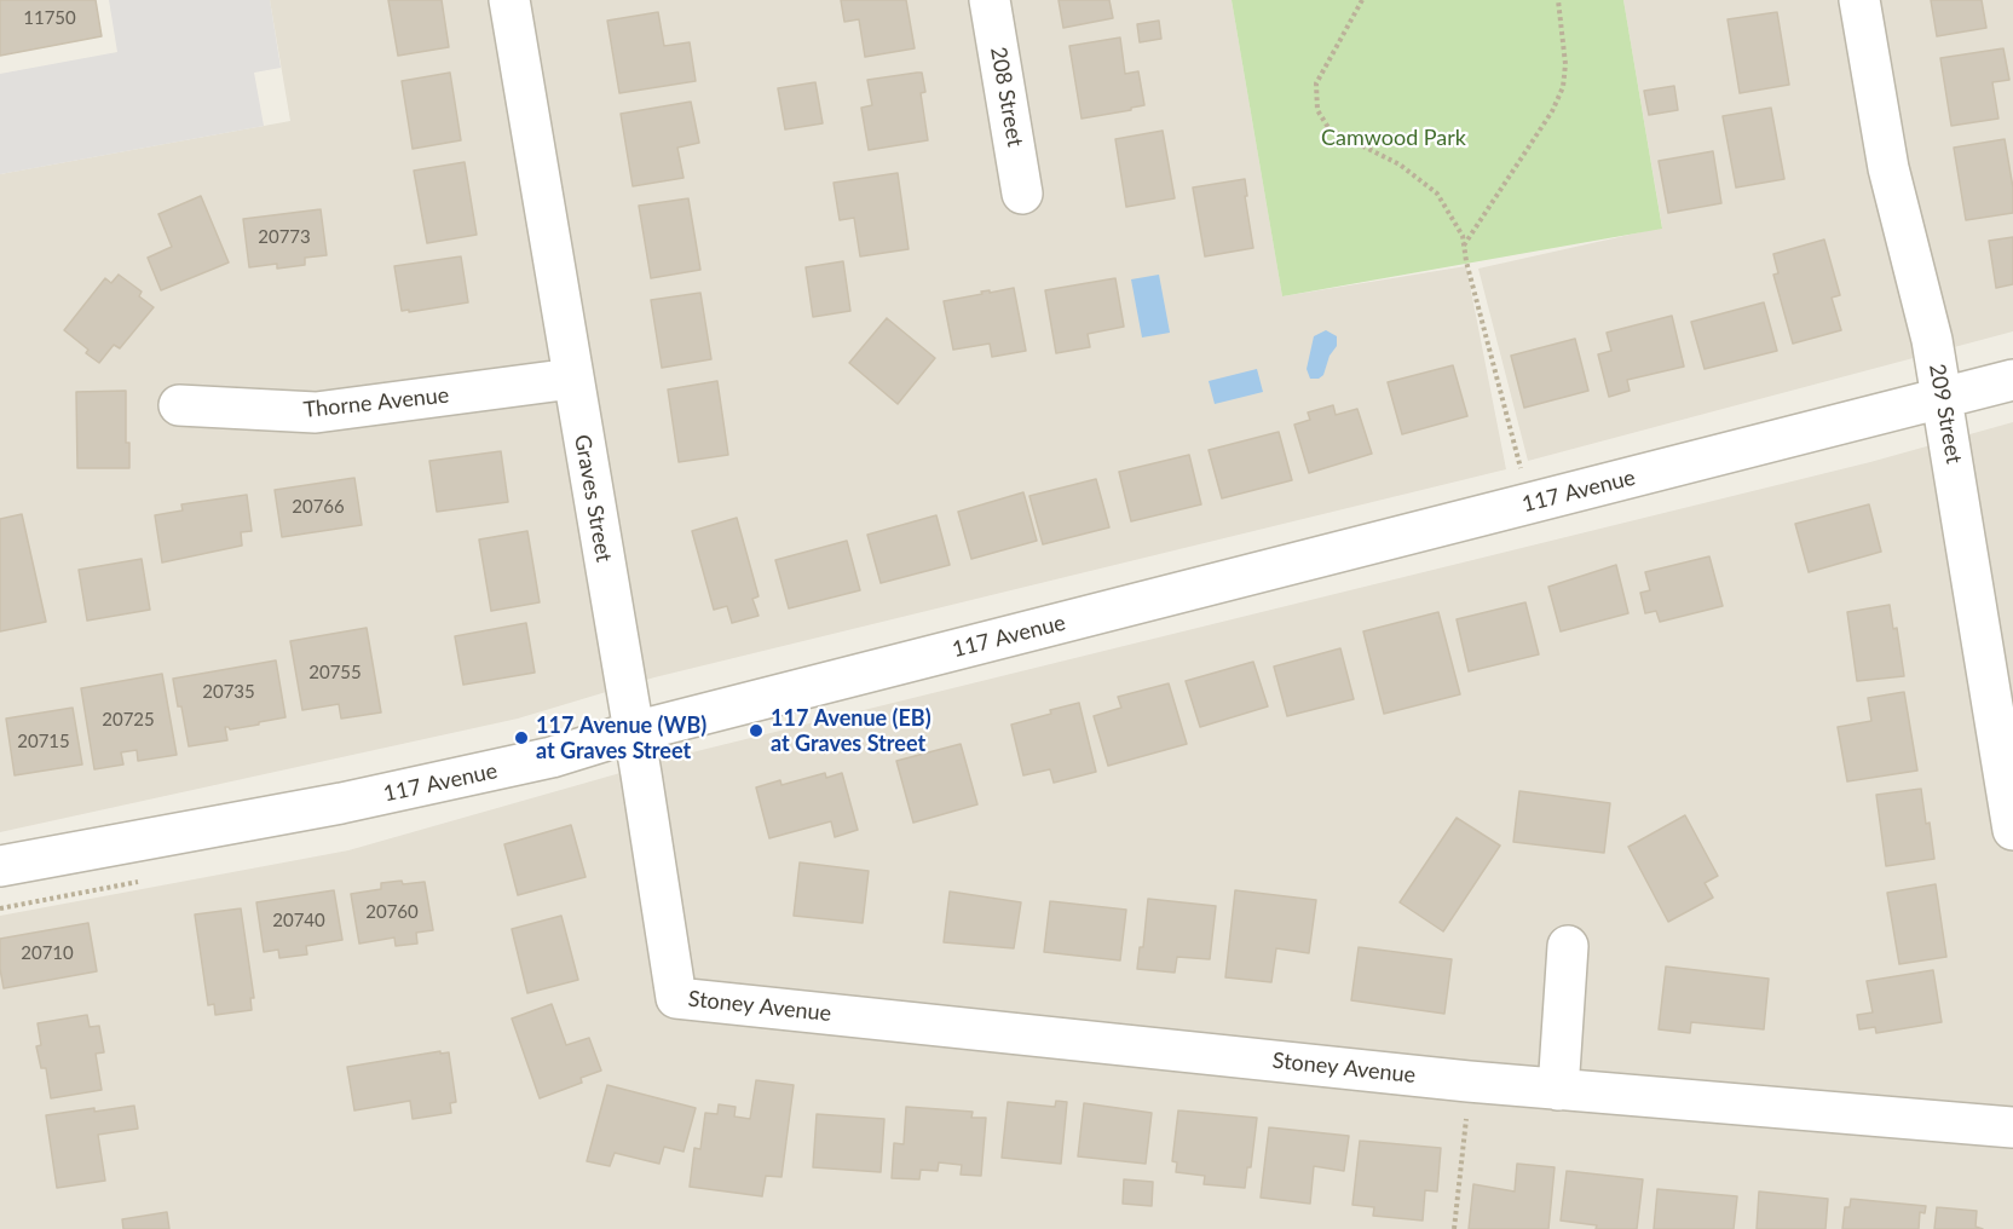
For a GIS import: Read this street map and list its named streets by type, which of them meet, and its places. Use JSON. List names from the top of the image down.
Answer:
{
  "streets": {
    "street": [
      "208 Street",
      "Thorne Avenue",
      "209 Street",
      "117 Avenue",
      "Graves Street",
      "Stoney Avenue"
    ]
  },
  "crossings": [
    ["Thorne Avenue", "Graves Street"],
    ["209 Street", "117 Avenue"],
    ["117 Avenue", "Graves Street"],
    ["Graves Street", "Stoney Avenue"]
  ],
  "parks": ["Camwood Park"],
  "places": ["117 Avenue (EB) at Graves Street", "117 Avenue (WB) at Graves Street"],
  "house_numbers": [
    "11750",
    "20773",
    "20766",
    "20755",
    "20735",
    "20725",
    "20715",
    "20760",
    "20740",
    "20710"
  ]
}
